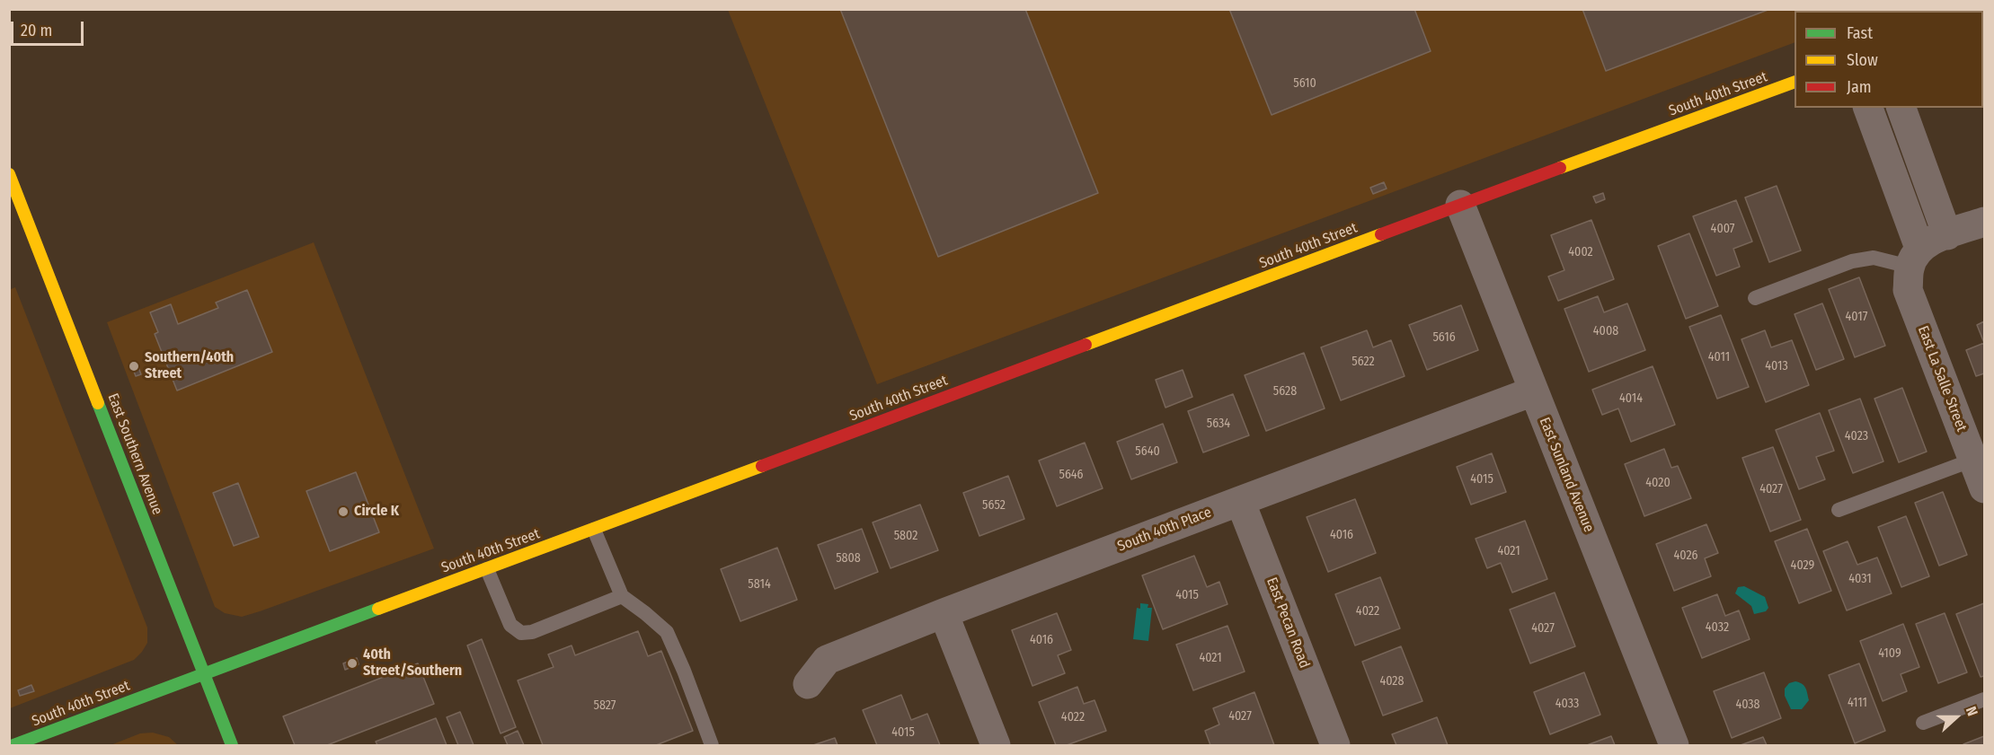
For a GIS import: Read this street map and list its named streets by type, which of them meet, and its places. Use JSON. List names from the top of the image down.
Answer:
{
  "streets": {
    "main road": ["South 40th Street", "East Southern Avenue"],
    "street": [
      "East La Salle Street",
      "East Sunland Avenue",
      "South 40th Place",
      "East Pecan Road"
    ]
  },
  "crossings": [
    ["South 40th Street", "East Southern Avenue"],
    ["South 40th Street", "East Sunland Avenue"],
    ["East Sunland Avenue", "South 40th Place"],
    ["South 40th Place", "East Pecan Road"]
  ],
  "places": ["Southern/40th Street", "Circle K", "40th Street/Southern"],
  "house_numbers": [
    "5610",
    "4007",
    "4002",
    "4017",
    "4008",
    "5616",
    "4011",
    "5622",
    "4013",
    "5628",
    "4014",
    "5634",
    "4023",
    "5640",
    "5646",
    "4015",
    "4020",
    "4027",
    "5652",
    "4016",
    "5802",
    "4021",
    "4026",
    "5808",
    "4029",
    "4031",
    "5814",
    "4015",
    "4022",
    "4032",
    "4027",
    "4016",
    "4109",
    "4021",
    "4028",
    "4111",
    "4033",
    "4038",
    "5827",
    "4027",
    "4022",
    "4015"
  ],
  "legend": ["Fast", "Slow", "Jam"],
  "scale_bar": "20 m",
  "north": "right"
}
